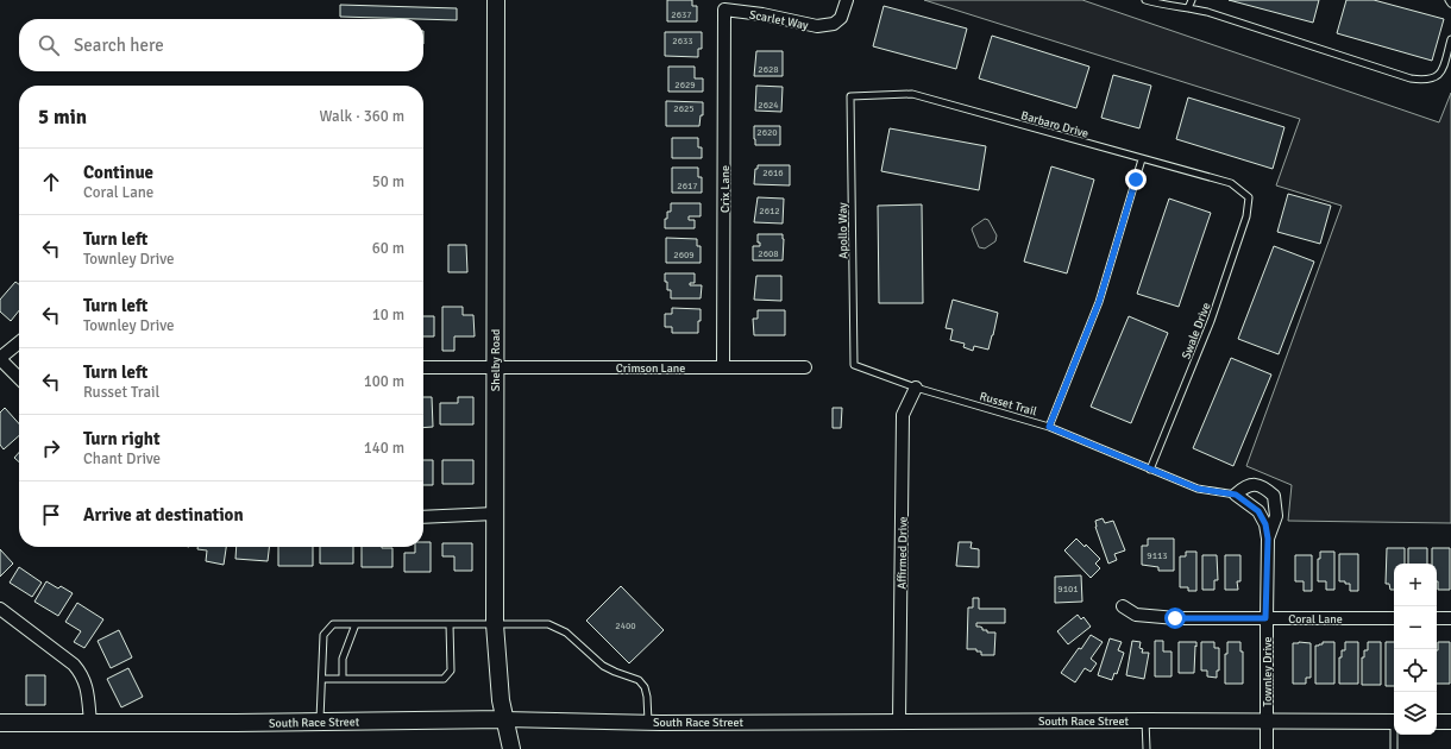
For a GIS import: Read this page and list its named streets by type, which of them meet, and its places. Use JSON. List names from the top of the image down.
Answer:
{
  "streets": {
    "main road": ["Shelby Road", "South Race Street"],
    "street": [
      "Scarlet Way",
      "Crix Lane",
      "Crimson Lane",
      "Affirmed Drive",
      "Coral Lane",
      "Townley Drive"
    ],
    "lane": [
      "Barbaro Drive",
      "Apollo Way",
      "Swale Drive",
      "Russet Trail"
    ]
  },
  "crossings": [
    ["Scarlet Way", "Crix Lane"],
    ["Barbaro Drive", "Apollo Way"],
    ["Barbaro Drive", "Swale Drive"],
    ["Crix Lane", "Crimson Lane"],
    ["Apollo Way", "Russet Trail"],
    ["Swale Drive", "Russet Trail"],
    ["Shelby Road", "Crimson Lane"],
    ["Shelby Road", "South Race Street"],
    ["Russet Trail", "Affirmed Drive"],
    ["Russet Trail", "Townley Drive"],
    ["Affirmed Drive", "South Race Street"],
    ["Coral Lane", "Townley Drive"],
    ["Townley Drive", "South Race Street"]
  ],
  "house_numbers": [
    "2637",
    "2633",
    "2628",
    "2629",
    "2624",
    "2625",
    "2620",
    "2616",
    "2617",
    "2612",
    "2608",
    "2609",
    "9113",
    "9101",
    "2400"
  ],
  "page": {
    "search": "Search here",
    "heading": ["5 min", "Walk · 360 m"],
    "list": [
      ["Continue", "Coral Lane", "50 m"],
      ["Turn left", "Townley Drive", "60 m"],
      ["Turn left", "Townley Drive", "10 m"],
      ["Turn left", "Russet Trail", "100 m"],
      ["Turn right", "Chant Drive", "140 m"],
      "Arrive at destination"
    ],
    "map_buttons": ["+", "−"]
  }
}
